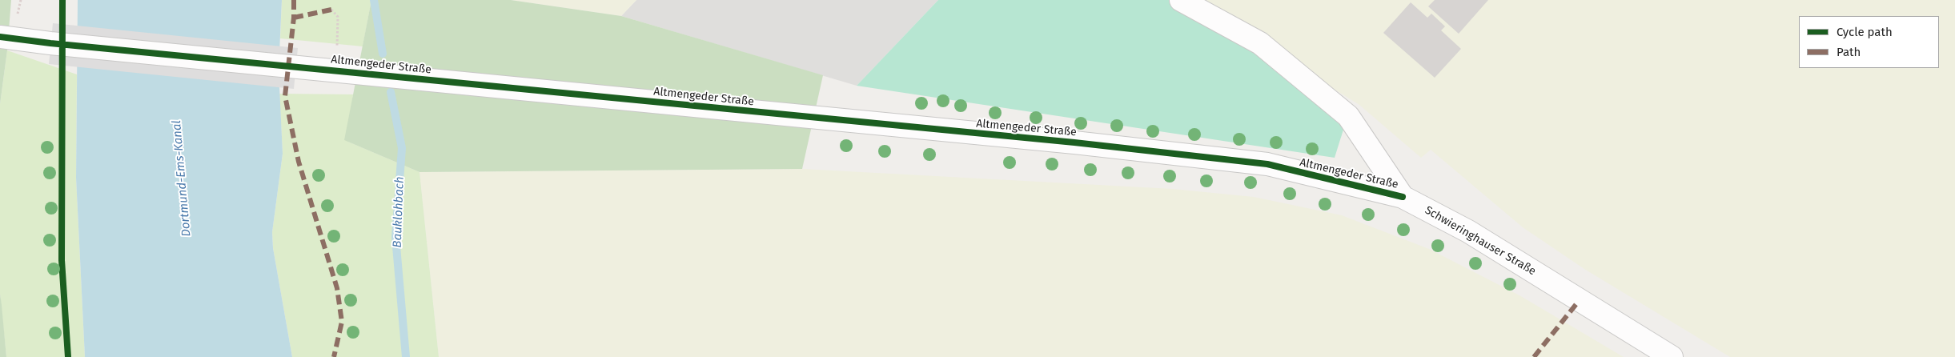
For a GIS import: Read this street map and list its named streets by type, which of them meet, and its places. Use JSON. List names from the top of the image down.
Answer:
{
  "streets": {
    "street": ["Altmengeder Straße", "Schwieringhauser Straße"]
  },
  "crossings": [
    ["Altmengeder Straße", "Schwieringhauser Straße"]
  ],
  "water": ["Dortmund-Ems-Kanal", "Bauklohbach"],
  "legend": ["Cycle path", "Path"]
}
